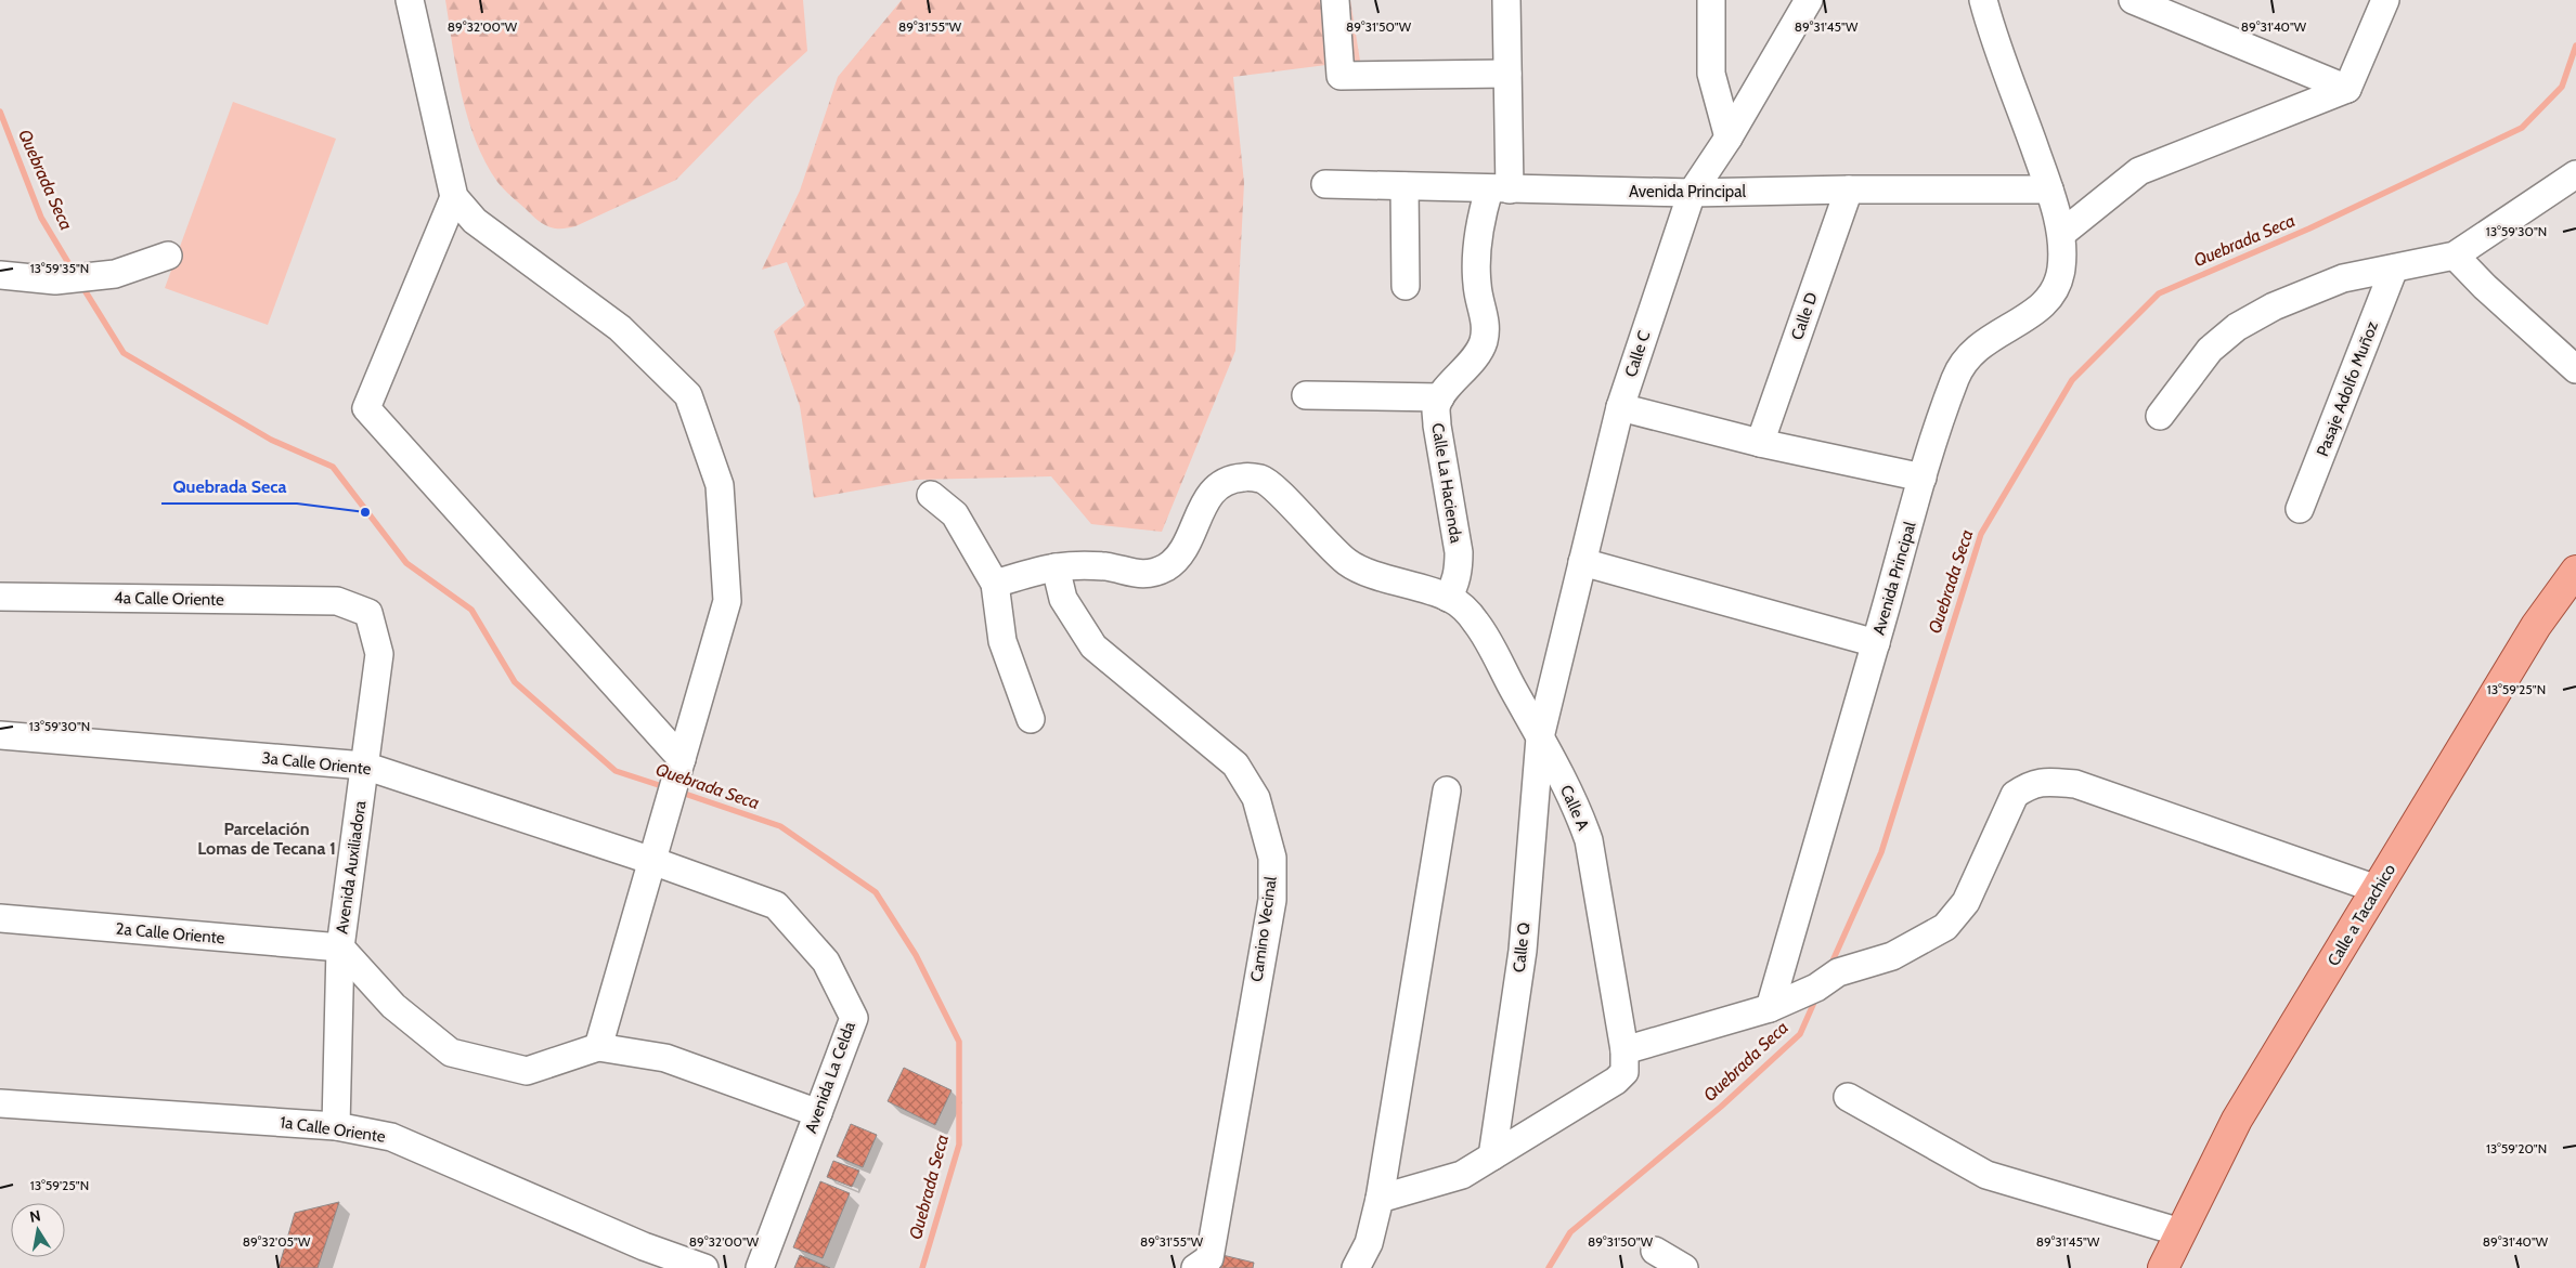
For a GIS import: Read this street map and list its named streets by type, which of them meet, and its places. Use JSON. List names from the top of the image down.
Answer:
{
  "streets": {
    "main road": ["Calle a Tacachico"],
    "street": [
      "Avenida Principal",
      "Calle D",
      "Calle C",
      "Pasaje Adolfo Muñoz",
      "Calle La Hacienda",
      "4a Calle Oriente",
      "3a Calle Oriente",
      "Calle A",
      "Avenida Auxiliadora",
      "Camino Vecinal",
      "2a Calle Oriente",
      "Calle Q",
      "Avenida La Celda",
      "1a Calle Oriente"
    ]
  },
  "crossings": [
    ["Avenida Principal", "Calle D"],
    ["Avenida Principal", "Calle C"],
    ["Calle C", "Calle A"],
    ["Calle C", "Calle Q"],
    ["Calle La Hacienda", "Calle A"],
    ["4a Calle Oriente", "Avenida Auxiliadora"],
    ["3a Calle Oriente", "Avenida Auxiliadora"],
    ["3a Calle Oriente", "Avenida La Celda"],
    ["Calle A", "Calle Q"],
    ["Avenida Auxiliadora", "2a Calle Oriente"],
    ["Avenida Auxiliadora", "1a Calle Oriente"]
  ],
  "districts": ["Parcelación Lomas de Tecana 1"],
  "water": ["Quebrada Seca"],
  "places": ["Quebrada Seca"],
  "north": "top",
  "coordinates": [
    "89°32'00\"W",
    "89°31'55\"W",
    "89°31'50\"W",
    "89°31'45\"W",
    "89°31'40\"W",
    "13°59'30\"N",
    "13°59'35\"N",
    "13°59'25\"N",
    "13°59'20\"N",
    "89°32'05\"W"
  ]
}
